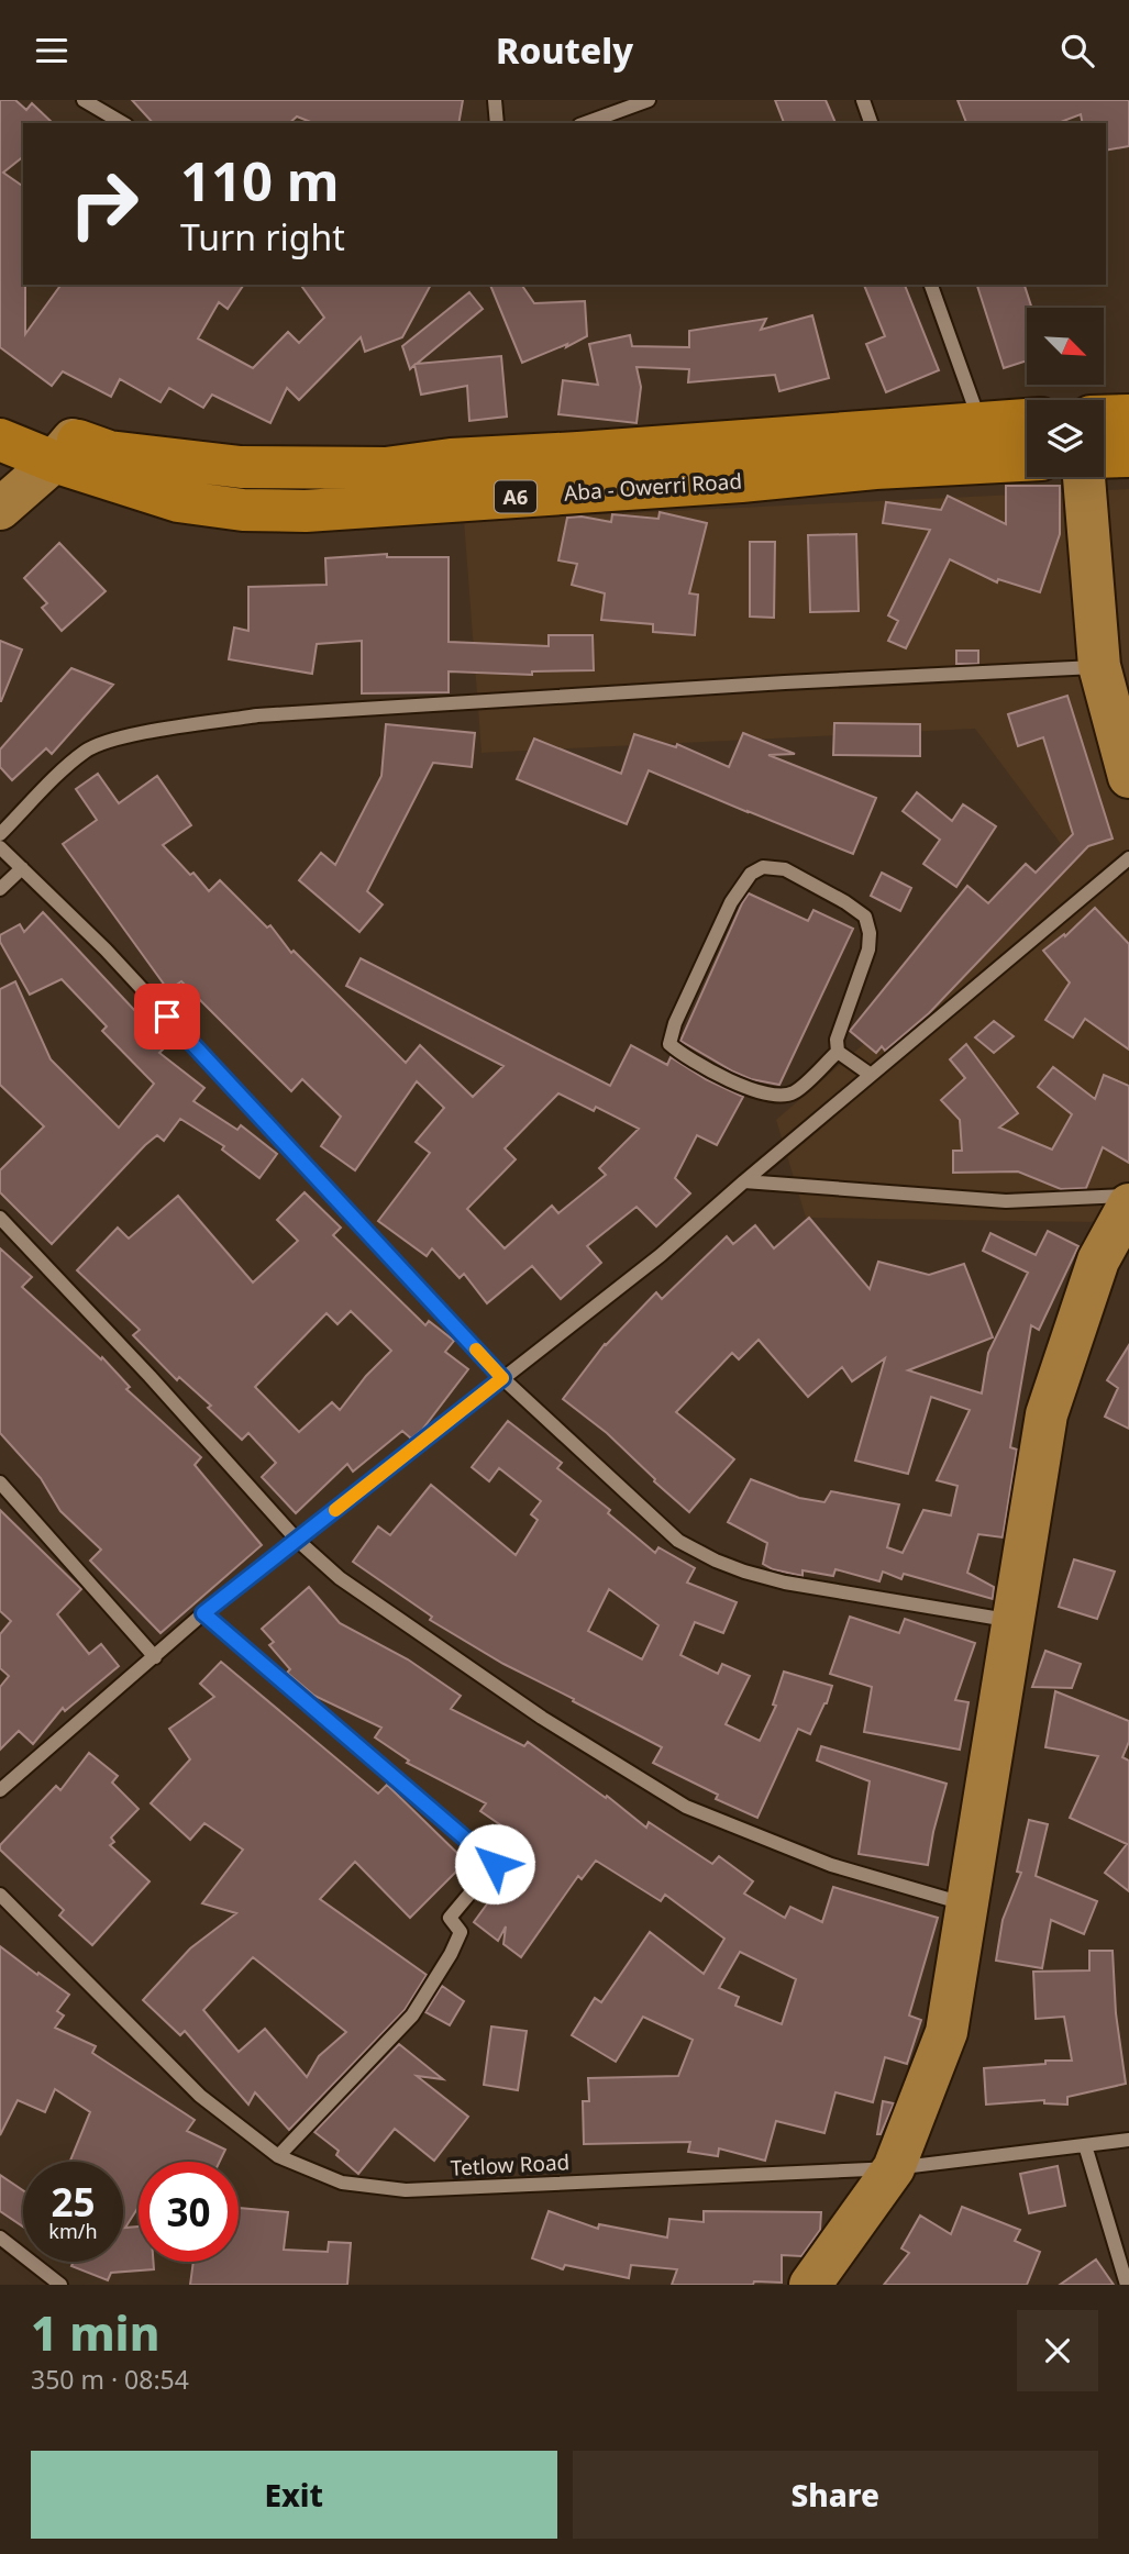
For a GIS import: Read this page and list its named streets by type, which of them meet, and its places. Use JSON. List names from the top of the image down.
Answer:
{
  "streets": {
    "highway": ["Aba - Owerri Road", "A6"],
    "street": ["Tetlow Road"]
  },
  "north": "bottom right",
  "page": {
    "header": "Routely",
    "turn": ["110 m", "Turn right"],
    "speed": "25 km/h",
    "limit": "30",
    "heading": ["1 min", "350 m · 08:54"],
    "buttons": ["Exit", "Share"]
  }
}
